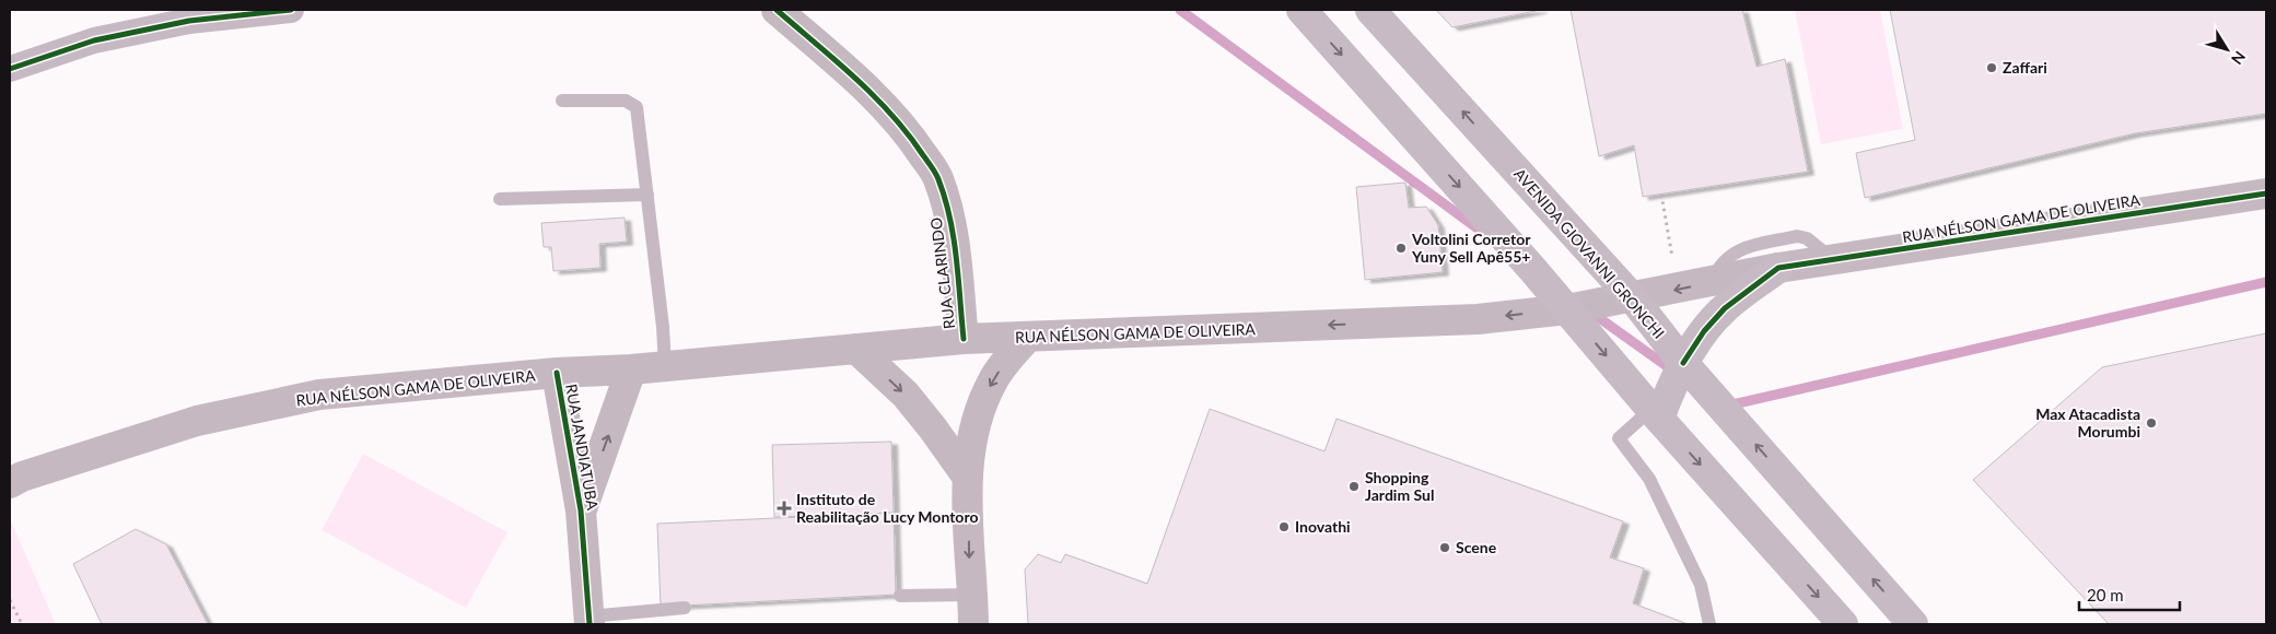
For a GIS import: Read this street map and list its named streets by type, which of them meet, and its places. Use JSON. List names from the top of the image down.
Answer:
{
  "streets": {
    "main road": [
      "RUA NÉLSON GAMA DE OLIVEIRA",
      "AVENIDA GIOVANNI GRONCHI",
      "RUA CLARINDO",
      "RUA JANDIATUBA"
    ]
  },
  "crossings": [
    ["RUA NÉLSON GAMA DE OLIVEIRA", "AVENIDA GIOVANNI GRONCHI"],
    ["RUA NÉLSON GAMA DE OLIVEIRA", "RUA CLARINDO"],
    ["RUA NÉLSON GAMA DE OLIVEIRA", "RUA JANDIATUBA"]
  ],
  "one_way": ["RUA JANDIATUBA"],
  "places": {
    "other": [
      "Zaffari",
      "Voltolini Corretor Yuny Sell Apê55+",
      "Max Atacadista Morumbi",
      "Shopping Jardim Sul",
      "Inovathi",
      "Scene"
    ],
    "health": ["Instituto de Reabilitação Lucy Montoro"]
  },
  "scale_bar": "20 m",
  "north": "bottom right"
}
